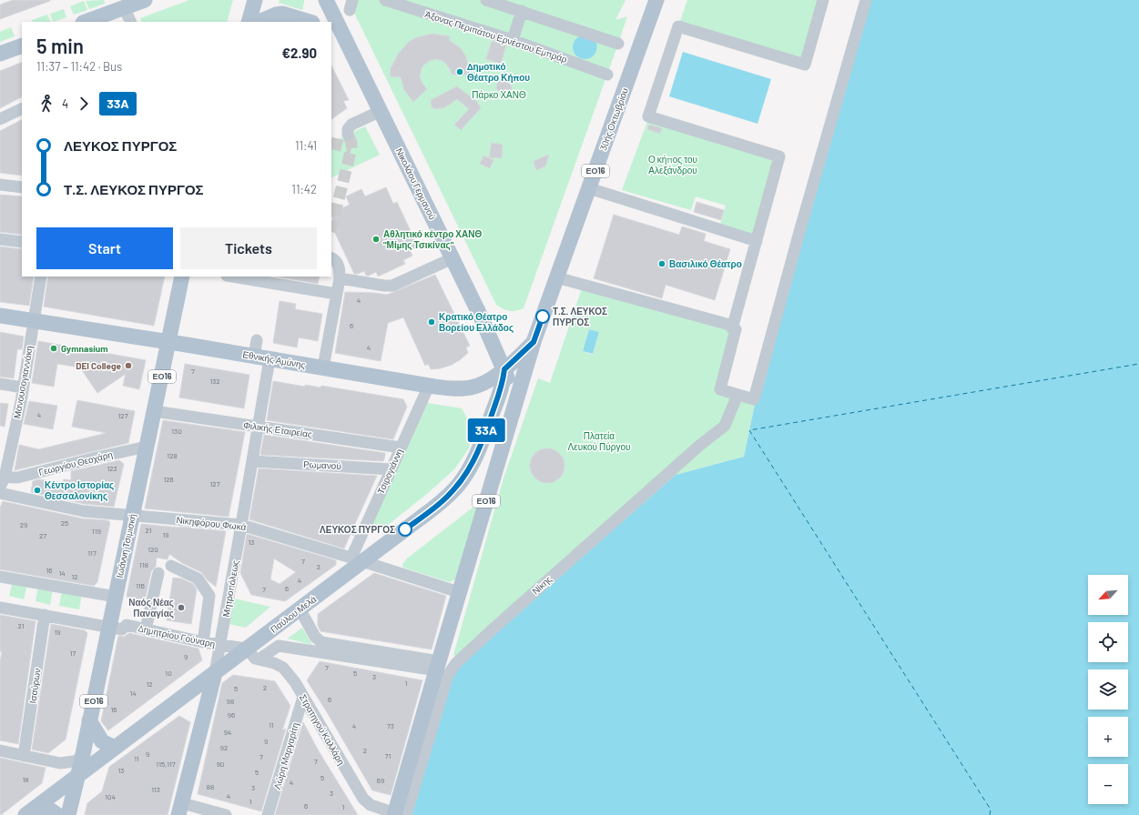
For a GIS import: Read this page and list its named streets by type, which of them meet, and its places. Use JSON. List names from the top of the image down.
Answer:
{
  "streets": {
    "main road": [
      "30ής Οκτωβρίου",
      "ΕΟ16",
      "Νικολάου Γερμανού",
      "Εθνικής Αμύνης",
      "Ιωάννη Τσιμισκή",
      "Μητροπόλεως",
      "Παύλου Μελά"
    ],
    "street": [
      "Άξονας Περιπάτου Ερνέστου Εμπράρ",
      "Μανουσογιαννάκη",
      "Φιλικής Εταιρείας",
      "Γεωργίου Θεοχάρη",
      "Ρωμανού",
      "Τσιρογιάννη",
      "Νικηφόρου Φωκά",
      "Νίκης",
      "Δημητρίου Γούναρη",
      "Ισαύρων",
      "Στρατηγού Καλλάρη",
      "Λώρη Μαργαρίτη"
    ]
  },
  "crossings": [
    ["30ής Οκτωβρίου", "ΕΟ16"],
    ["30ής Οκτωβρίου", "Εθνικής Αμύνης"],
    ["ΕΟ16", "Νικολάου Γερμανού"],
    ["ΕΟ16", "Εθνικής Αμύνης"],
    ["ΕΟ16", "Νικηφόρου Φωκά"],
    ["ΕΟ16", "Νίκης"],
    ["ΕΟ16", "Στρατηγού Καλλάρη"],
    ["Νικολάου Γερμανού", "Εθνικής Αμύνης"],
    ["Νικολάου Γερμανού", "Παύλου Μελά"],
    ["Εθνικής Αμύνης", "Μανουσογιαννάκη"],
    ["Εθνικής Αμύνης", "Τσιρογιάννη"],
    ["Εθνικής Αμύνης", "Ιωάννη Τσιμισκή"],
    ["Εθνικής Αμύνης", "Μητροπόλεως"],
    ["Εθνικής Αμύνης", "Παύλου Μελά"],
    ["Μανουσογιαννάκη", "Γεωργίου Θεοχάρη"],
    ["Φιλικής Εταιρείας", "Τσιρογιάννη"],
    ["Φιλικής Εταιρείας", "Ιωάννη Τσιμισκή"],
    ["Φιλικής Εταιρείας", "Μητροπόλεως"],
    ["Γεωργίου Θεοχάρη", "Ιωάννη Τσιμισκή"],
    ["Ρωμανού", "Τσιρογιάννη"],
    ["Ρωμανού", "Μητροπόλεως"],
    ["Τσιρογιάννη", "Νικηφόρου Φωκά"],
    ["Τσιρογιάννη", "Παύλου Μελά"],
    ["Νικηφόρου Φωκά", "Ιωάννη Τσιμισκή"],
    ["Νικηφόρου Φωκά", "Μητροπόλεως"],
    ["Νικηφόρου Φωκά", "Παύλου Μελά"],
    ["Ιωάννη Τσιμισκή", "Παύλου Μελά"],
    ["Ιωάννη Τσιμισκή", "Δημητρίου Γούναρη"],
    ["Νίκης", "Στρατηγού Καλλάρη"],
    ["Μητροπόλεως", "Παύλου Μελά"],
    ["Μητροπόλεως", "Δημητρίου Γούναρη"],
    ["Παύλου Μελά", "Δημητρίου Γούναρη"],
    ["Δημητρίου Γούναρη", "Ισαύρων"],
    ["Στρατηγού Καλλάρη", "Λώρη Μαργαρίτη"]
  ],
  "parks": ["Πάρκο ΧΑΝΘ", "Ο κήπος του Αλεξάνδρου", "Πλατεία Λευκού Πύργου"],
  "places": [
    "Δημοτικό Θέατρο Κήπου",
    "Αθλητικό κέντρο ΧΑΝΘ \"Μίμης Τσικίνας\"",
    "Βασιλικό Θέατρο",
    "Τ.Σ. ΛΕΥΚΟΣ ΠΥΡΓΟΣ",
    "Κρατικό Θέατρο Βορείου Ελλάδος",
    "Gymnasium",
    "DEI College",
    "Κέντρο Ιστορίας Θεσσαλονίκης",
    "ΛΕΥΚΟΣ ΠΥΡΓΟΣ",
    "Ναός Νέας Παναγίας"
  ],
  "lines": ["bus line 33A"],
  "house_numbers": [
    "4",
    "6",
    "4",
    "7",
    "132",
    "4",
    "127",
    "130",
    "128",
    "123",
    "126",
    "127",
    "25",
    "29",
    "21",
    "119",
    "19",
    "27",
    "13",
    "120",
    "117",
    "7",
    "118",
    "2",
    "16",
    "14",
    "12",
    "4",
    "116",
    "6",
    "7",
    "21",
    "19",
    "17",
    "9",
    "7",
    "10",
    "5",
    "3",
    "1",
    "12",
    "2",
    "5",
    "14",
    "6",
    "98",
    "16",
    "96",
    "11",
    "4",
    "73",
    "94",
    "9",
    "92",
    "2",
    "9",
    "71",
    "7",
    "11",
    "7",
    "115,117",
    "90",
    "13",
    "5",
    "5",
    "18",
    "69",
    "4",
    "88",
    "3",
    "113",
    "3",
    "4",
    "104",
    "1",
    "6",
    "1"
  ],
  "north": "bottom left",
  "page": {
    "on_map": "33A",
    "heading": ["5 min", "11:37 – 11:42 · Bus", "€2.90"],
    "legs": ["4", "33A"],
    "list": [
      {
        "name": "ΛΕΥΚΟΣ ΠΥΡΓΟΣ",
        "value": "11:41"
      },
      {
        "name": "Τ.Σ. ΛΕΥΚΟΣ ΠΥΡΓΟΣ",
        "value": "11:42"
      }
    ],
    "buttons": ["Start", "Tickets"],
    "map_buttons": ["+", "−"]
  }
}
